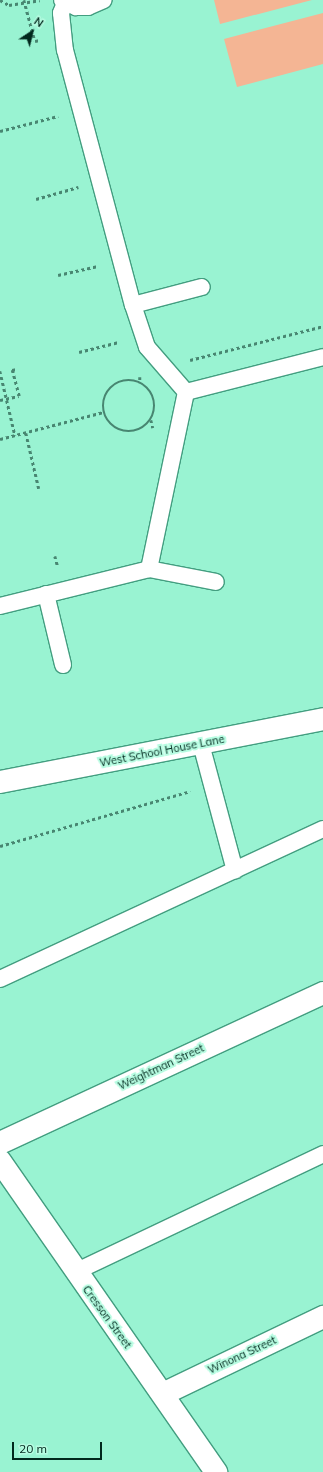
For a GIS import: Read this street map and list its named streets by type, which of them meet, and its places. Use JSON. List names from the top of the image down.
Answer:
{
  "streets": {
    "street": [
      "West School House Lane",
      "Weightman Street",
      "Cresson Street",
      "Winona Street"
    ]
  },
  "crossings": [
    ["Cresson Street", "Winona Street"]
  ],
  "scale_bar": "20 m",
  "north": "top right"
}
